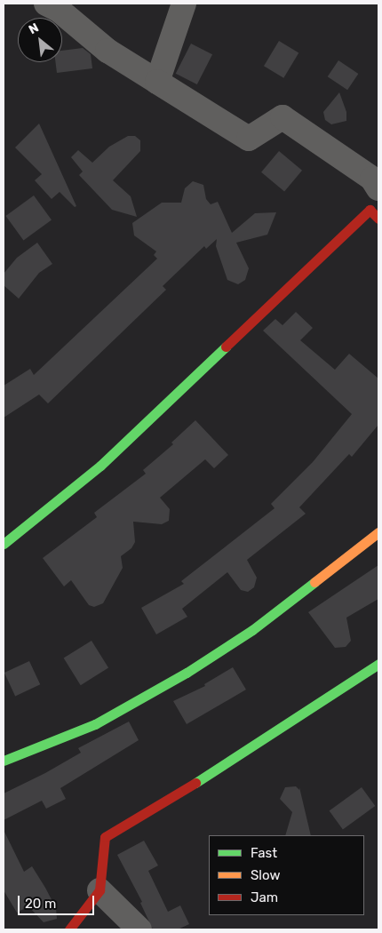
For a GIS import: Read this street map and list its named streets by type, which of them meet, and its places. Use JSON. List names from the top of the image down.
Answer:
{
  "legend": ["Fast", "Slow", "Jam"],
  "scale_bar": "20 m",
  "north": "top left"
}
